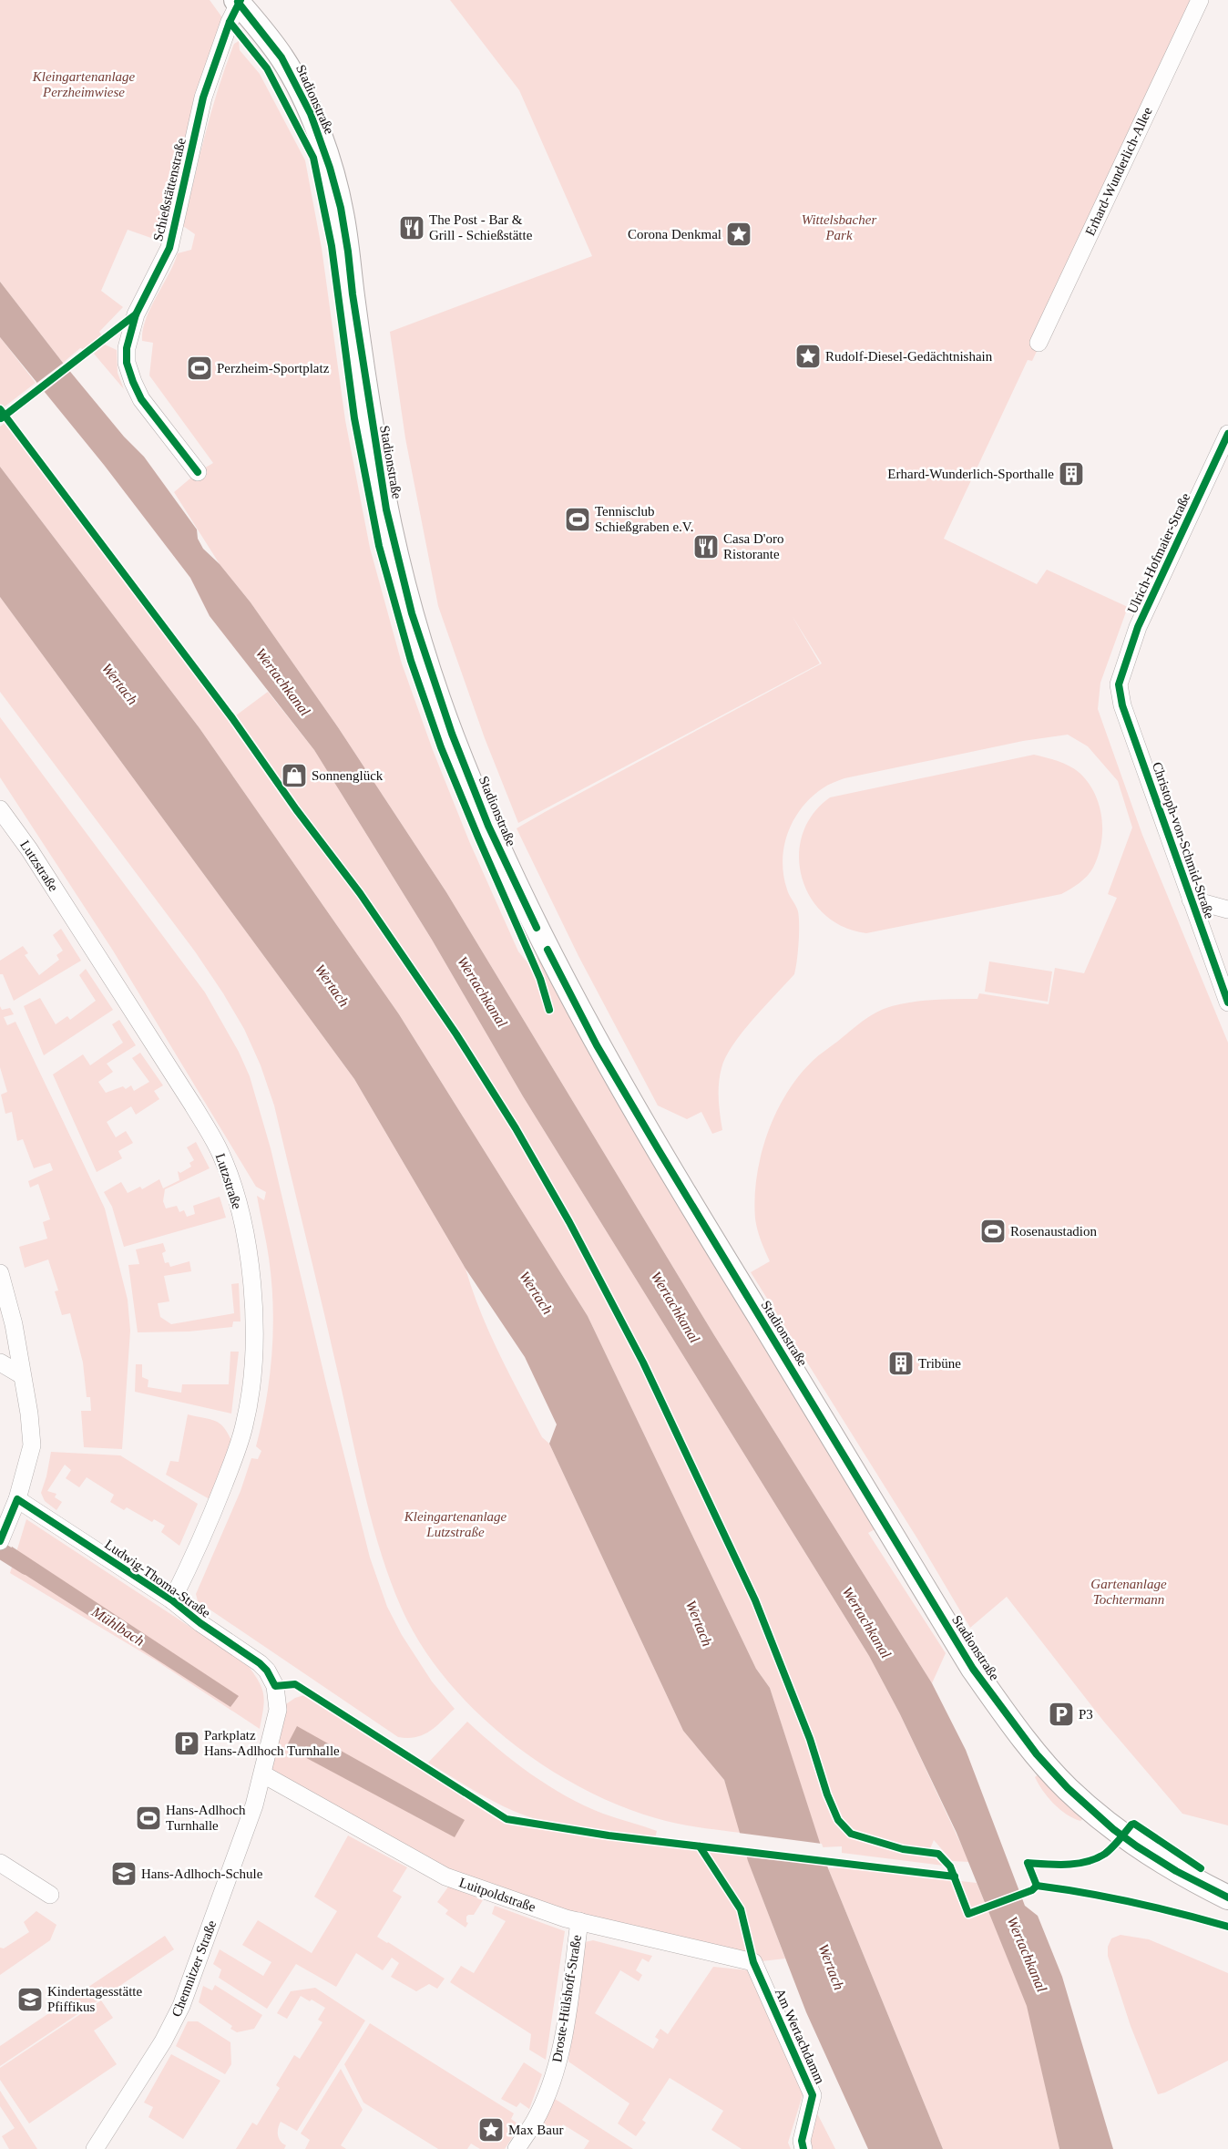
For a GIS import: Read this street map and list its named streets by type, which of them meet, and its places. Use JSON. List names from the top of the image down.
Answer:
{
  "streets": {
    "street": [
      "Stadionstraße",
      "Erhard-Wunderlich-Allee",
      "Schießstättenstraße",
      "Ulrich-Hofmaier-Straße",
      "Christoph-von-Schmid-Straße",
      "Lutzstraße",
      "Ludwig-Thoma-Straße",
      "Luitpoldstraße",
      "Chemnitzer Straße",
      "Droste-Hülshoff-Straße",
      "Am Wertachdamm"
    ]
  },
  "crossings": [
    ["Stadionstraße", "Schießstättenstraße"],
    ["Ulrich-Hofmaier-Straße", "Christoph-von-Schmid-Straße"],
    ["Lutzstraße", "Ludwig-Thoma-Straße"],
    ["Ludwig-Thoma-Straße", "Luitpoldstraße"],
    ["Ludwig-Thoma-Straße", "Chemnitzer Straße"],
    ["Luitpoldstraße", "Chemnitzer Straße"],
    ["Luitpoldstraße", "Droste-Hülshoff-Straße"],
    ["Luitpoldstraße", "Am Wertachdamm"]
  ],
  "water": ["Wertachkanal", "Wertach", "Mühlbach"],
  "parks": [
    "Kleingartenanlage Perzheimwiese",
    "Wittelsbacher Park",
    "Kleingartenanlage Lutzstraße",
    "Gartenanlage Tochtermann"
  ],
  "places": {
    "restaurant": ["The Post - Bar & Grill - Schießstätte", "Casa D'oro Ristorante"],
    "place": ["Corona Denkmal", "Rudolf-Diesel-Gedächtnishain", "Max Baur"],
    "sports": [
      "Perzheim-Sportplatz",
      "Tennisclub Schießgraben e.V.",
      "Rosenaustadion",
      "Hans-Adlhoch Turnhalle"
    ],
    "building": ["Erhard-Wunderlich-Sporthalle", "Tribüne"],
    "shop": ["Sonnenglück"],
    "parking": ["P3", "Parkplatz Hans-Adlhoch Turnhalle"],
    "school or university": ["Hans-Adlhoch-Schule", "Kindertagesstätte Pfiffikus"]
  }
}
